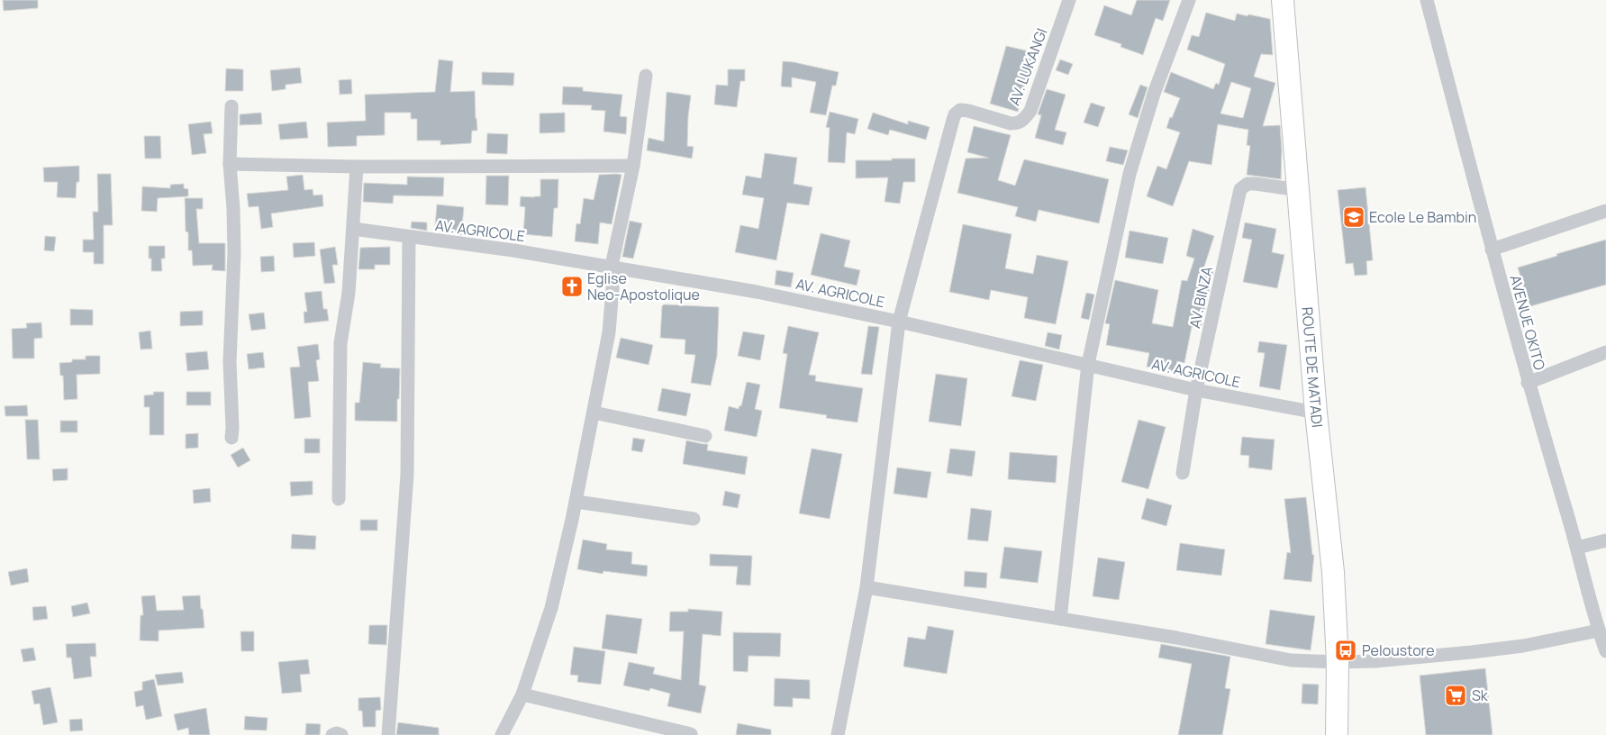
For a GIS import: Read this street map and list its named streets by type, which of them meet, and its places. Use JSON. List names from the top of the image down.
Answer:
{
  "streets": {
    "main road": ["ROUTE DE MATADI"],
    "street": [
      "AV. LUKANGI",
      "AV. AGRICOLE",
      "AV. BINZA",
      "AVENUE OKITO"
    ]
  },
  "crossings": [
    ["AV. LUKANGI", "AV. AGRICOLE"],
    ["AV. AGRICOLE", "AV. BINZA"],
    ["AV. AGRICOLE", "ROUTE DE MATADI"],
    ["AV. BINZA", "ROUTE DE MATADI"]
  ],
  "places": {
    "school or university": ["Ecole Le Bambin"],
    "church": ["Eglise Neo-Apostolique"],
    "bus stop": ["Peloustore"],
    "supermarket": ["Sk"]
  }
}
